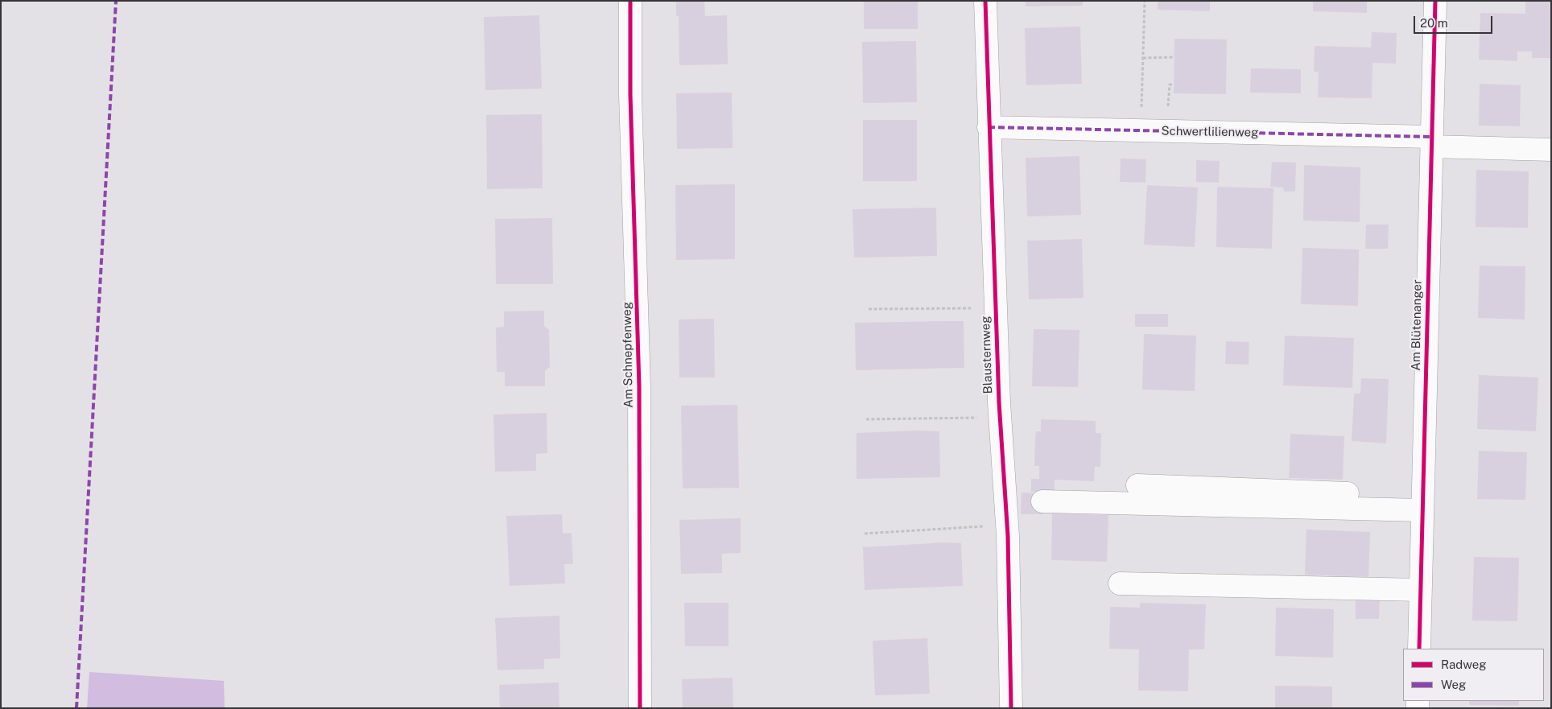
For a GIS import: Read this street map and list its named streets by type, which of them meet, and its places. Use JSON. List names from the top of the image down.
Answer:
{
  "streets": {
    "street": [
      "Schwertlilienweg",
      "Am Blütenanger",
      "Am Schnepfenweg",
      "Blausternweg"
    ]
  },
  "crossings": [
    ["Schwertlilienweg", "Am Blütenanger"],
    ["Schwertlilienweg", "Blausternweg"]
  ],
  "legend": ["Radweg", "Weg"],
  "scale_bar": "20 m"
}
